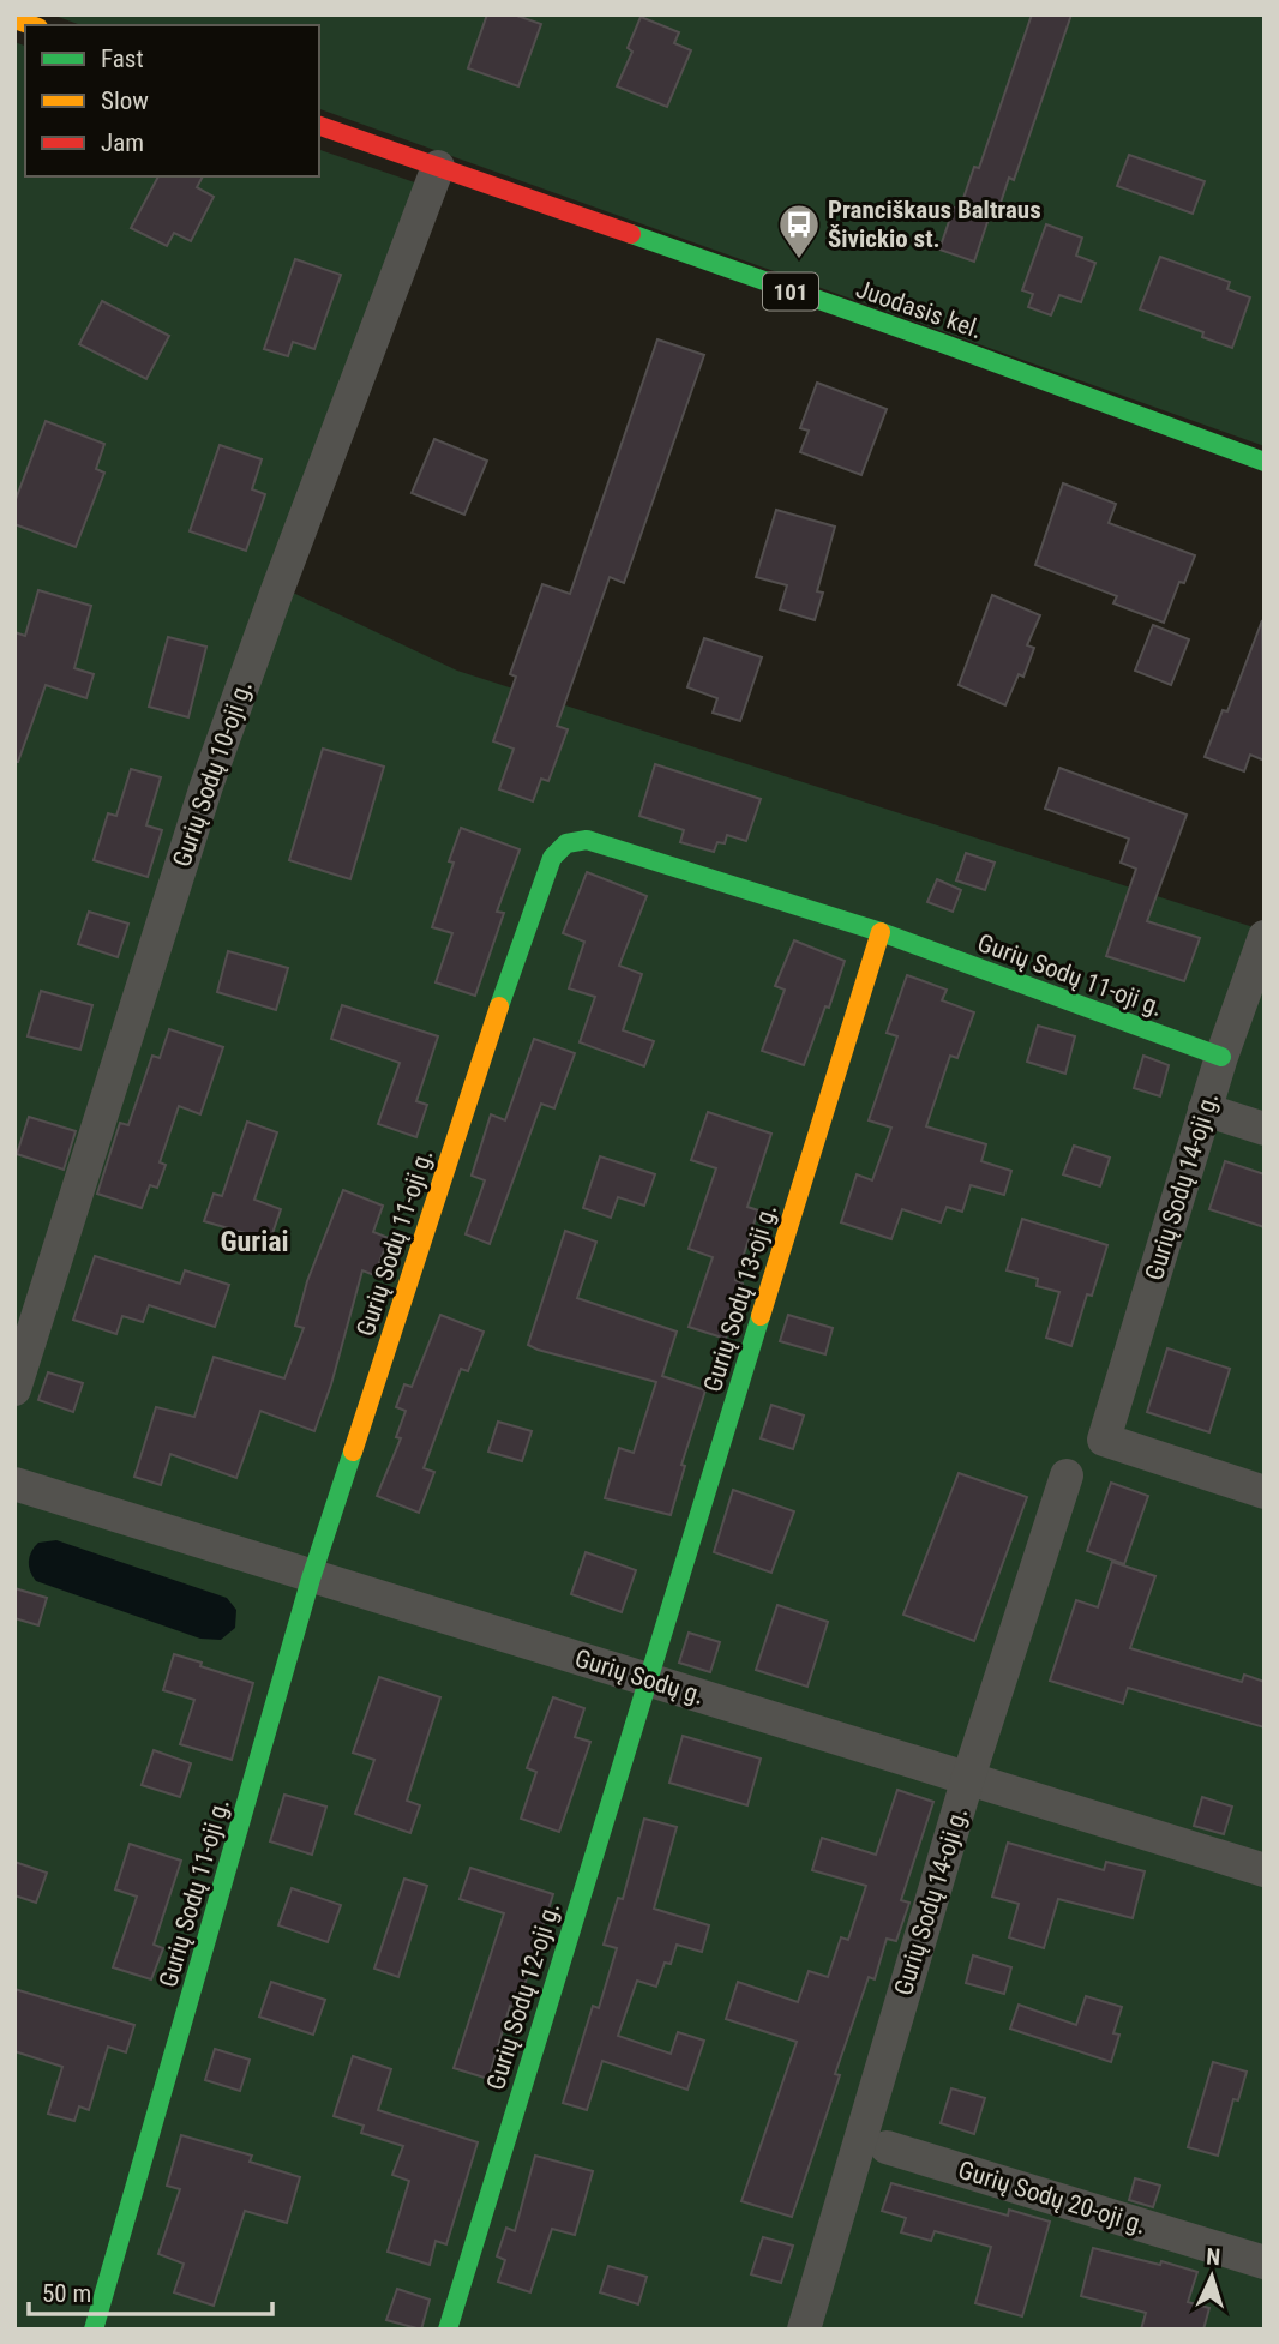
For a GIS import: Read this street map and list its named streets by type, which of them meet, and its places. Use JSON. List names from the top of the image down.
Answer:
{
  "streets": {
    "street": [
      "101",
      "Juodasis kel.",
      "Gurių Sodų 10-oji g.",
      "Gurių Sodų 11-oji g.",
      "Gurių Sodų 14-oji g.",
      "Gurių Sodų 13-oji g.",
      "Gurių Sodų g.",
      "Gurių Sodų 12-oji g.",
      "Gurių Sodų 20-oji g."
    ]
  },
  "crossings": [
    ["Juodasis kel.", "Gurių Sodų 10-oji g."],
    ["Gurių Sodų 11-oji g.", "Gurių Sodų 14-oji g."],
    ["Gurių Sodų 11-oji g.", "Gurių Sodų 13-oji g."],
    ["Gurių Sodų 11-oji g.", "Gurių Sodų g."],
    ["Gurių Sodų 14-oji g.", "Gurių Sodų g."],
    ["Gurių Sodų 13-oji g.", "Gurių Sodų g."],
    ["Gurių Sodų 13-oji g.", "Gurių Sodų 12-oji g."],
    ["Gurių Sodų g.", "Gurių Sodų 12-oji g."]
  ],
  "districts": ["Guriai"],
  "places": {
    "bus stop": ["Pranciškaus Baltraus Šivickio st."]
  },
  "legend": ["Fast", "Slow", "Jam"],
  "scale_bar": "50 m",
  "north": "top"
}
